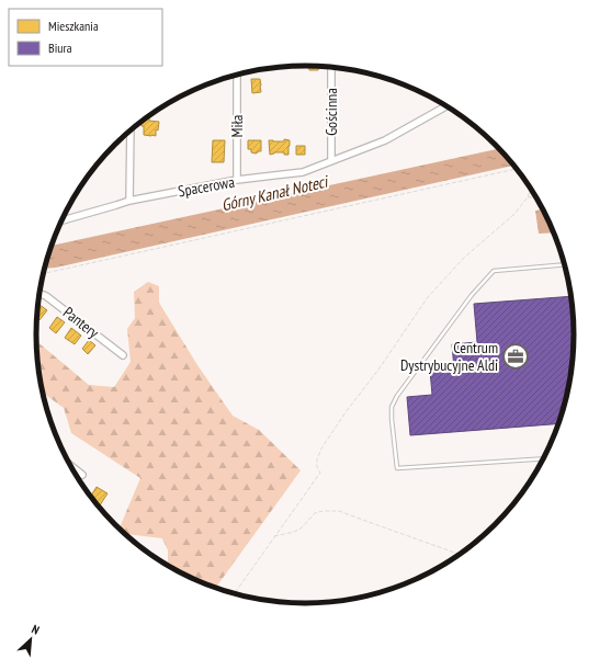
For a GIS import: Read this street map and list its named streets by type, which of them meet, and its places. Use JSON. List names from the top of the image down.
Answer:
{
  "streets": {
    "street": [
      "Gościnna",
      "Miła",
      "Spacerowa",
      "Pantery"
    ]
  },
  "crossings": [
    ["Gościnna", "Spacerowa"],
    ["Miła", "Spacerowa"]
  ],
  "water": ["Górny Kanał Noteci"],
  "places": {
    "office": ["Centrum Dystrybucyjne Aldi"]
  },
  "legend": ["Mieszkania", "Biura"],
  "north": "top right"
}
